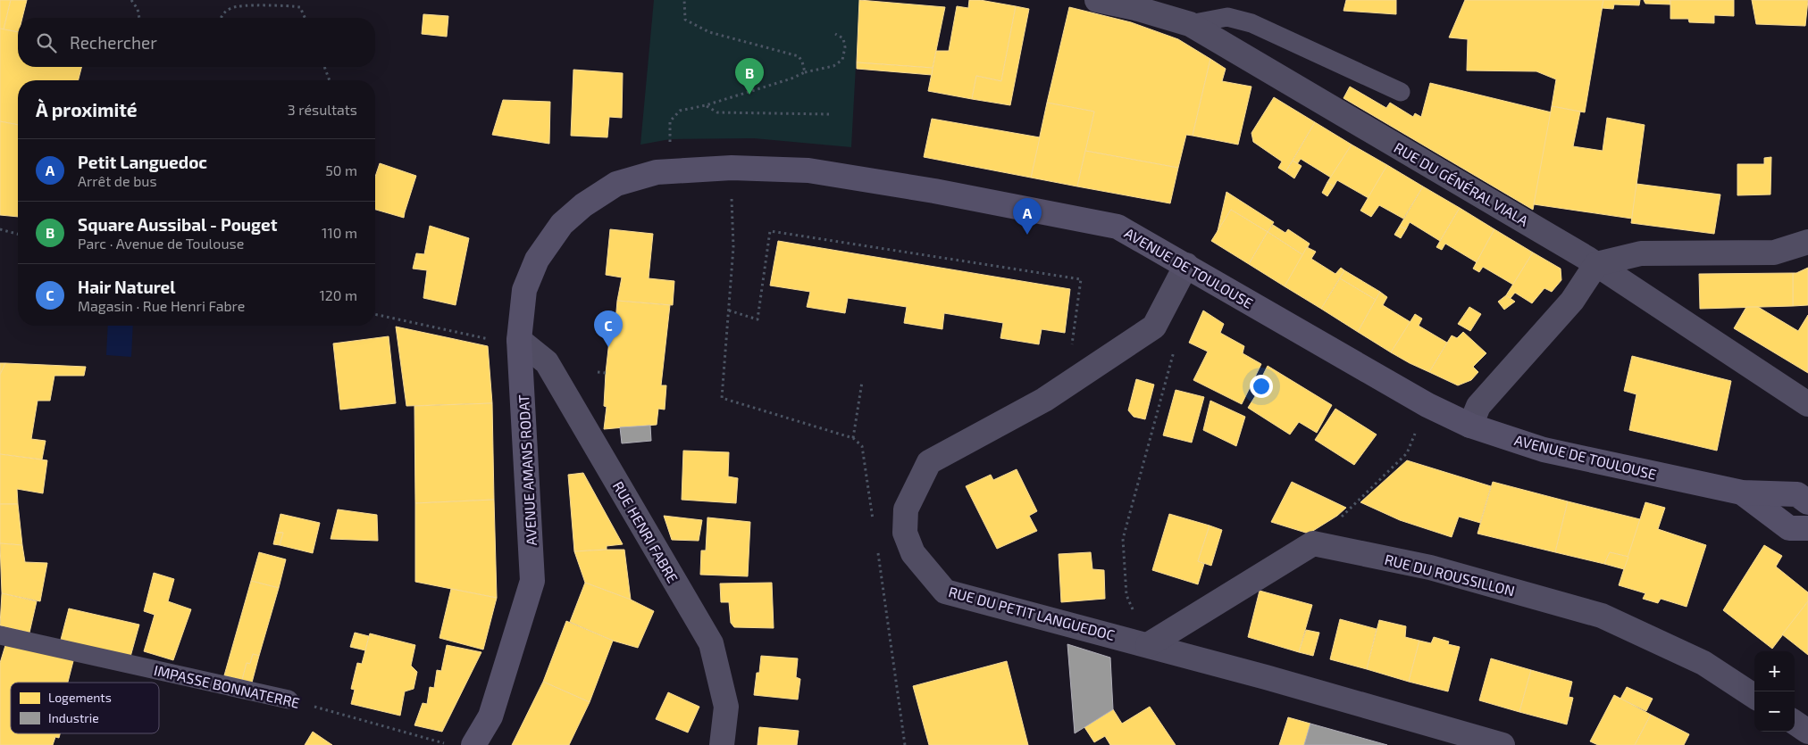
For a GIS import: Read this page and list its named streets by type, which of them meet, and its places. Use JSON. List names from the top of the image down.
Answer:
{
  "streets": {
    "main road": ["AVENUE DE TOULOUSE", "AVENUE AMANS RODAT"],
    "street": [
      "RUE DU GÉNÉRAL VIALA",
      "RUE HENRI FABRE",
      "RUE DU ROUSSILLON",
      "RUE DU PETIT LANGUEDOC"
    ],
    "lane": ["IMPASSE BONNATERRE"]
  },
  "crossings": [
    ["AVENUE DE TOULOUSE", "AVENUE AMANS RODAT"],
    ["AVENUE DE TOULOUSE", "RUE DU PETIT LANGUEDOC"],
    ["AVENUE AMANS RODAT", "RUE HENRI FABRE"],
    ["RUE DU ROUSSILLON", "RUE DU PETIT LANGUEDOC"]
  ],
  "legend": ["Logements", "Industrie"],
  "page": {
    "search": "Rechercher",
    "pins": ["B", "A", "C"],
    "heading": ["À proximité", "3 résultats"],
    "list": [
      {
        "mark": "A",
        "name": "Petit Languedoc",
        "note": "Arrêt de bus",
        "value": "50 m"
      },
      {
        "mark": "B",
        "name": "Square Aussibal - Pouget",
        "note": "Parc · Avenue de Toulouse",
        "value": "110 m"
      },
      {
        "mark": "C",
        "name": "Hair Naturel",
        "note": "Magasin · Rue Henri Fabre",
        "value": "120 m"
      }
    ],
    "map_buttons": ["+", "−"]
  }
}
